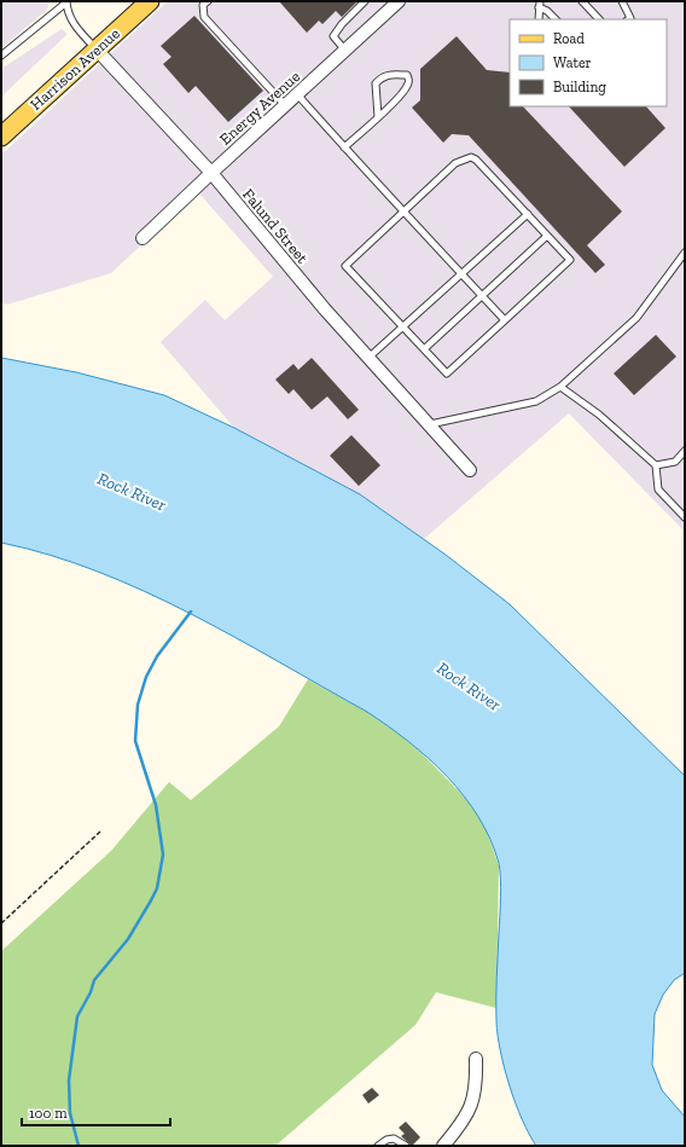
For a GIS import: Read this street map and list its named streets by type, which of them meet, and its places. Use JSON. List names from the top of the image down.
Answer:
{
  "streets": {
    "main road": ["Harrison Avenue"],
    "street": ["Energy Avenue", "Falund Street"]
  },
  "crossings": [
    ["Harrison Avenue", "Falund Street"],
    ["Energy Avenue", "Falund Street"]
  ],
  "water": ["Rock River"],
  "legend": ["Road", "Water", "Building"],
  "scale_bar": "100 m"
}
